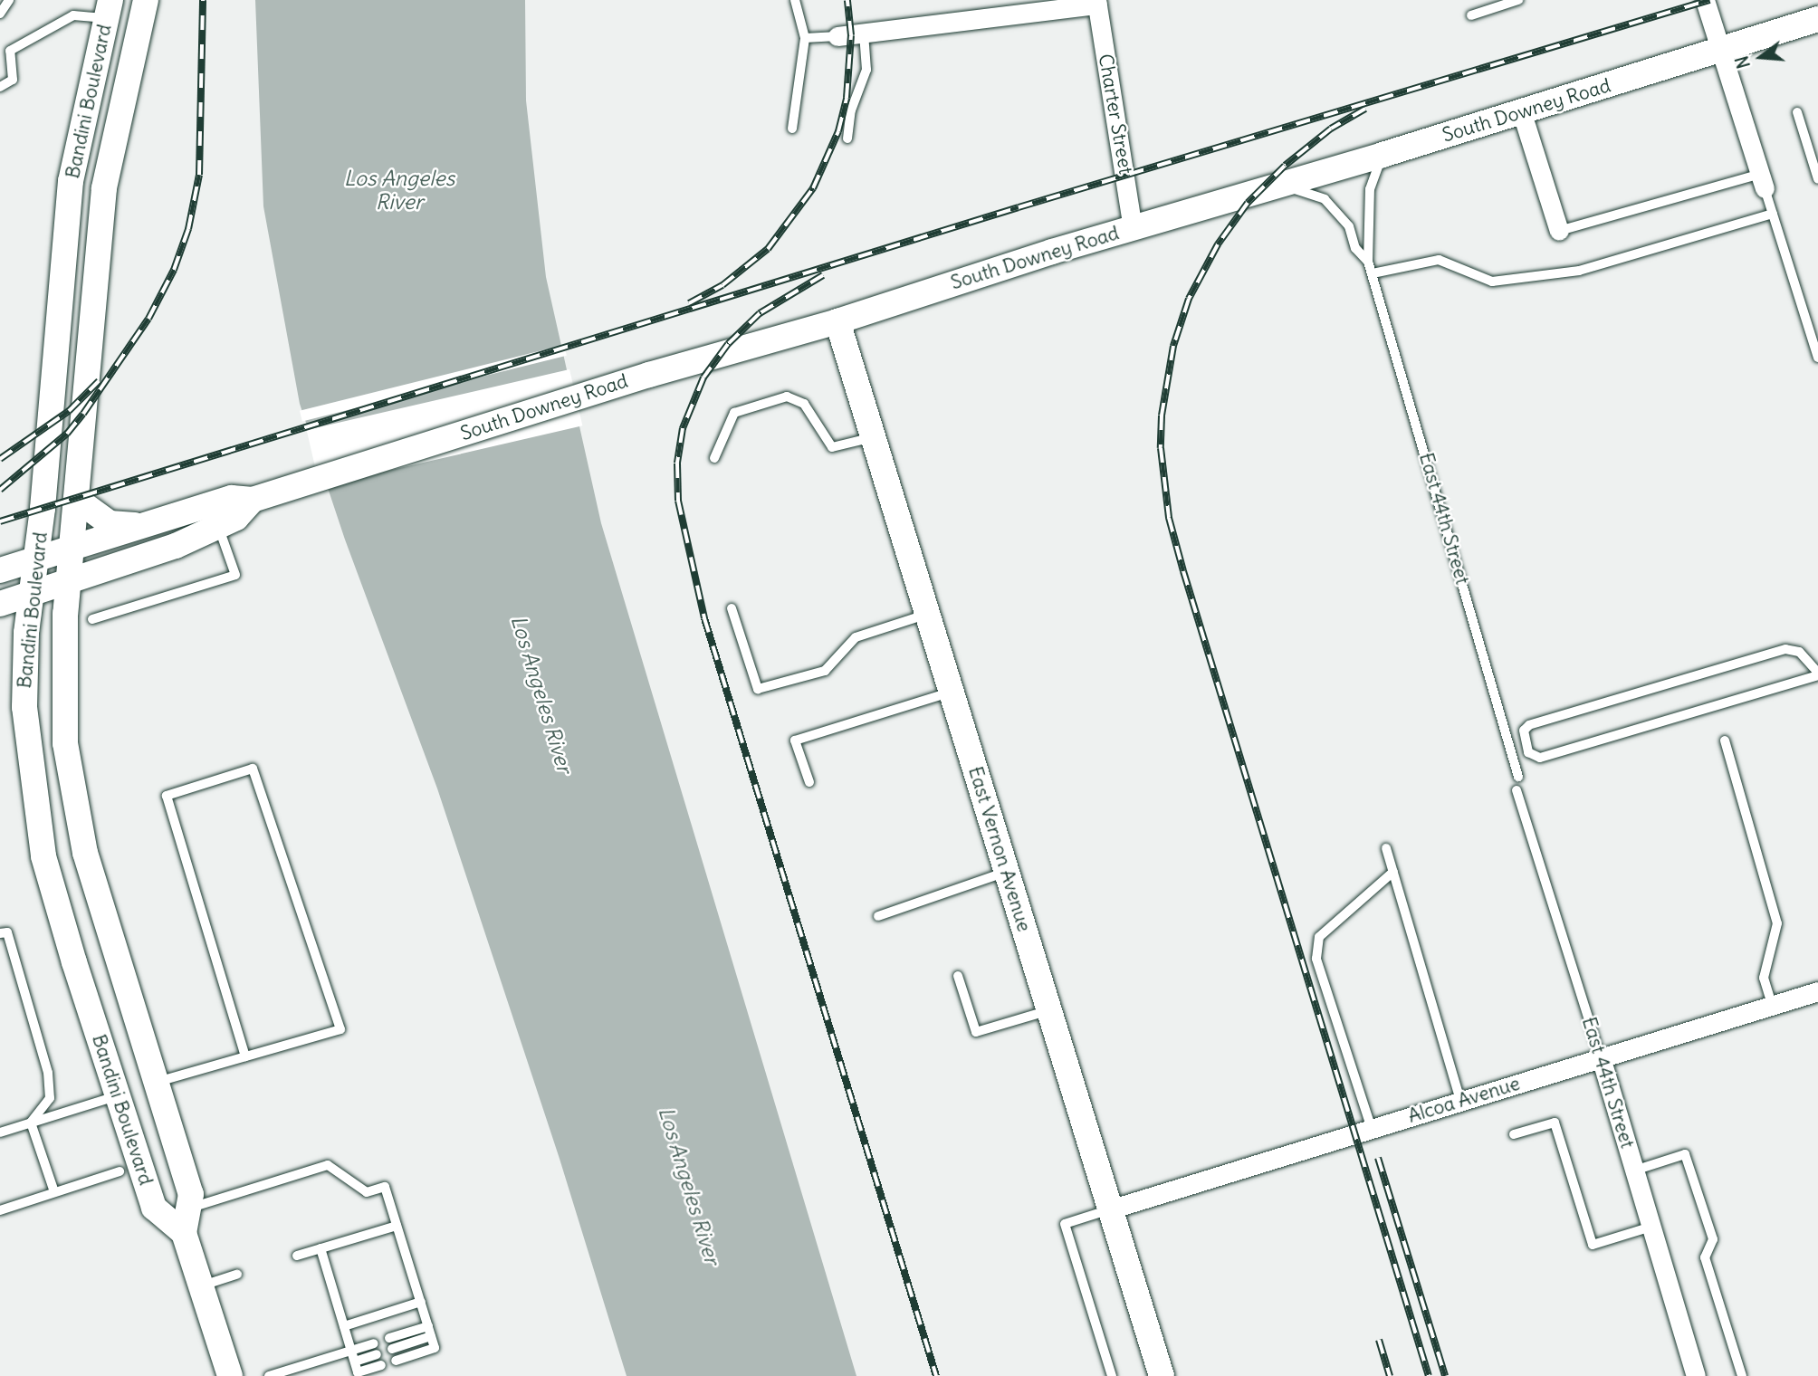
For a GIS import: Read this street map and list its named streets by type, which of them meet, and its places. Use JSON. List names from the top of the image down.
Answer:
{
  "streets": {
    "main road": ["Bandini Boulevard", "South Downey Road", "East Vernon Avenue"],
    "street": ["Charter Street", "East 44th Street", "Alcoa Avenue"]
  },
  "crossings": [
    ["Bandini Boulevard", "South Downey Road"],
    ["South Downey Road", "Charter Street"],
    ["South Downey Road", "East 44th Street"],
    ["South Downey Road", "East Vernon Avenue"],
    ["East 44th Street", "Alcoa Avenue"],
    ["East Vernon Avenue", "Alcoa Avenue"]
  ],
  "water": ["Los Angeles River"],
  "north": "left"
}
